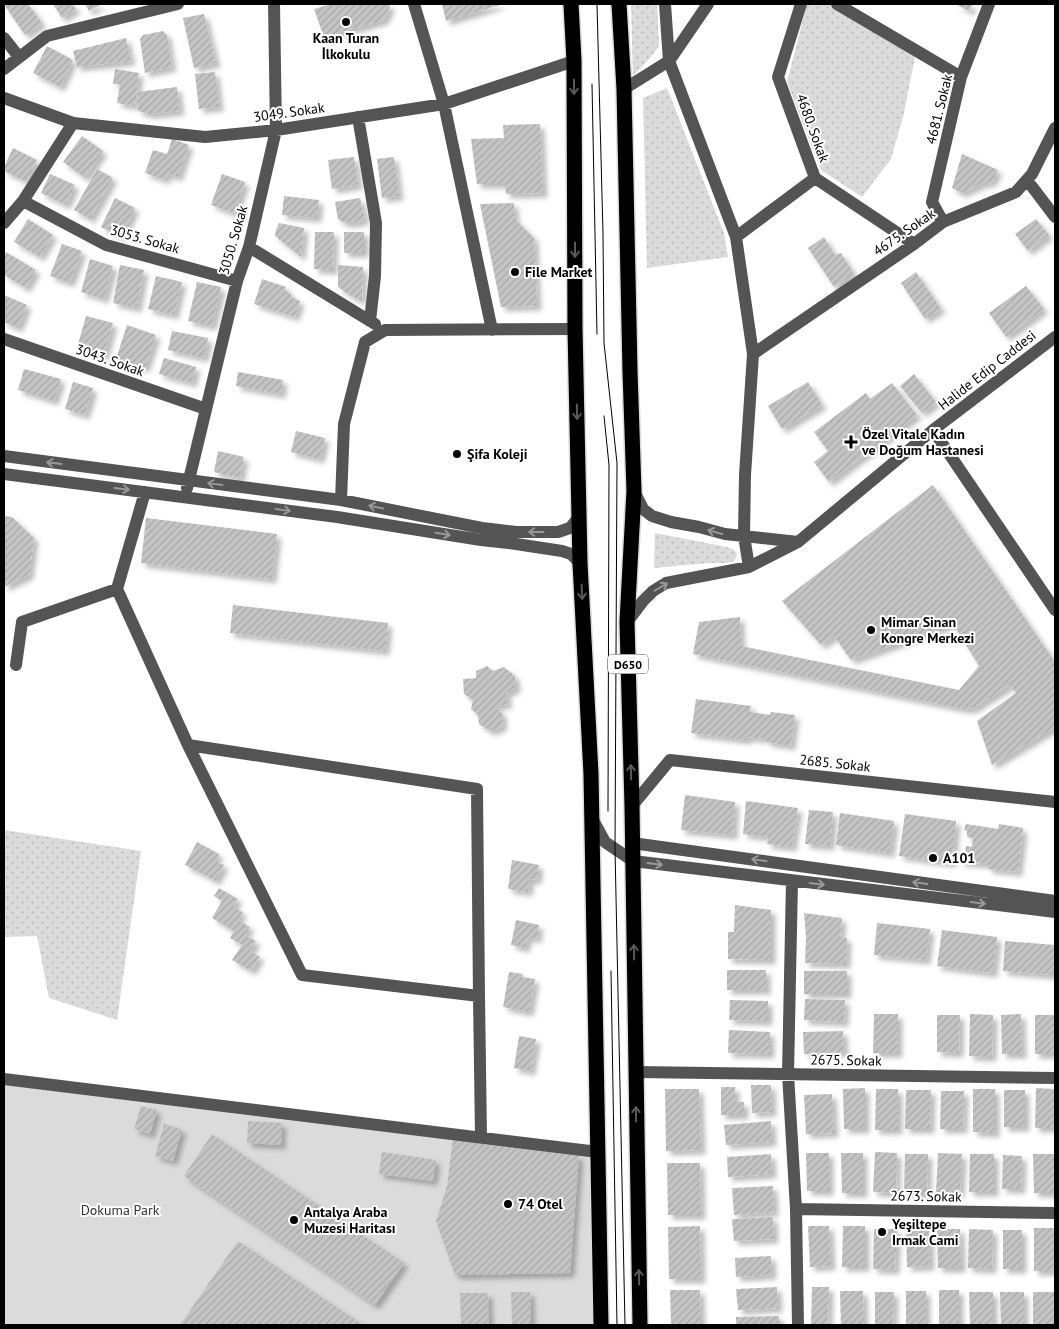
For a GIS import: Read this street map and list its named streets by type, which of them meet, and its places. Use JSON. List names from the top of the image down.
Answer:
{
  "streets": {
    "highway": ["D650"],
    "street": [
      "4681. Sokak",
      "3049. Sokak",
      "4680. Sokak",
      "4675. Sokak",
      "3053. Sokak",
      "3050. Sokak",
      "3043. Sokak",
      "Halide Edip Caddesi",
      "2685. Sokak",
      "2675. Sokak",
      "2673. Sokak"
    ]
  },
  "crossings": [
    ["4681. Sokak", "4675. Sokak"],
    ["3049. Sokak", "3050. Sokak"],
    ["4680. Sokak", "4675. Sokak"],
    ["3053. Sokak", "3050. Sokak"],
    ["3050. Sokak", "3043. Sokak"],
    ["Halide Edip Caddesi", "D650"],
    ["D650", "2685. Sokak"],
    ["D650", "2675. Sokak"]
  ],
  "parks": ["Dokuma Park"],
  "places": {
    "other": [
      "Kaan Turan İlkokulu",
      "File Market",
      "Şifa Koleji",
      "Mimar Sinan Kongre Merkezi",
      "A101",
      "74 Otel",
      "Antalya Araba Muzesi Haritası",
      "Yeşiltepe Irmak Cami"
    ],
    "health": ["Özel Vitale Kadın ve Doğum Hastanesi"]
  }
}
